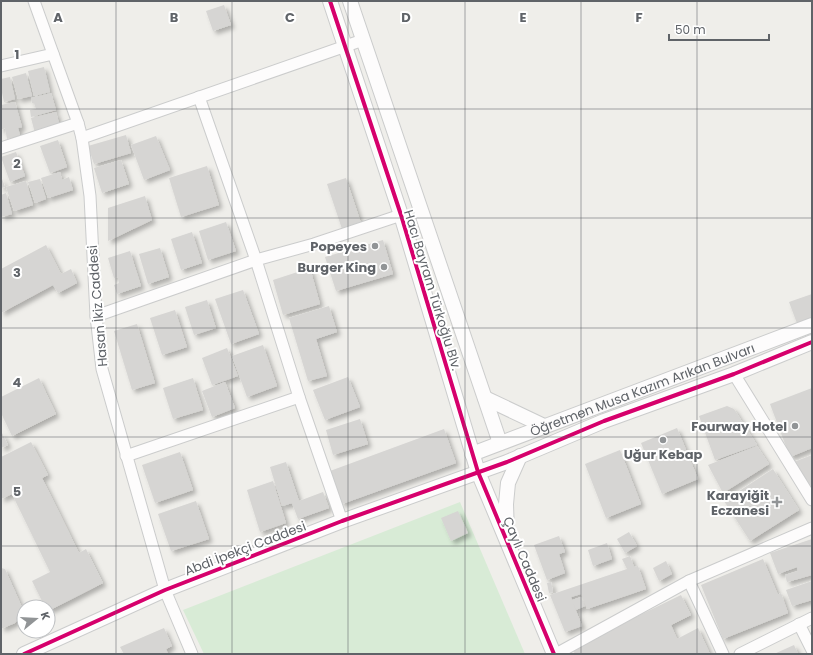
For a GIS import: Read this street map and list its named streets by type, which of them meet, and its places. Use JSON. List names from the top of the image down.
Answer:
{
  "streets": {
    "street": [
      "Hacı Bayram Türkoğlu Blv.",
      "Hasan İkiz Caddesi",
      "Öğretmen Musa Kazım Arıkan Bulvarı",
      "Abdi İpekçi Caddesi",
      "Çaylı Caddesi"
    ]
  },
  "crossings": [
    ["Hacı Bayram Türkoğlu Blv.", "Öğretmen Musa Kazım Arıkan Bulvarı"],
    ["Hacı Bayram Türkoğlu Blv.", "Abdi İpekçi Caddesi"],
    ["Hacı Bayram Türkoğlu Blv.", "Çaylı Caddesi"],
    ["Hasan İkiz Caddesi", "Abdi İpekçi Caddesi"],
    ["Öğretmen Musa Kazım Arıkan Bulvarı", "Abdi İpekçi Caddesi"],
    ["Öğretmen Musa Kazım Arıkan Bulvarı", "Çaylı Caddesi"],
    ["Abdi İpekçi Caddesi", "Çaylı Caddesi"]
  ],
  "places": {
    "other": [
      "Popeyes",
      "Burger King",
      "Fourway Hotel",
      "Uğur Kebap"
    ],
    "health": ["Karayiğit Eczanesi"]
  },
  "scale_bar": "50 m",
  "north": "right",
  "grid": {
    "columns": [
      "A",
      "B",
      "C",
      "D",
      "E",
      "F"
    ],
    "rows": [
      "1",
      "2",
      "3",
      "4",
      "5"
    ]
  }
}
